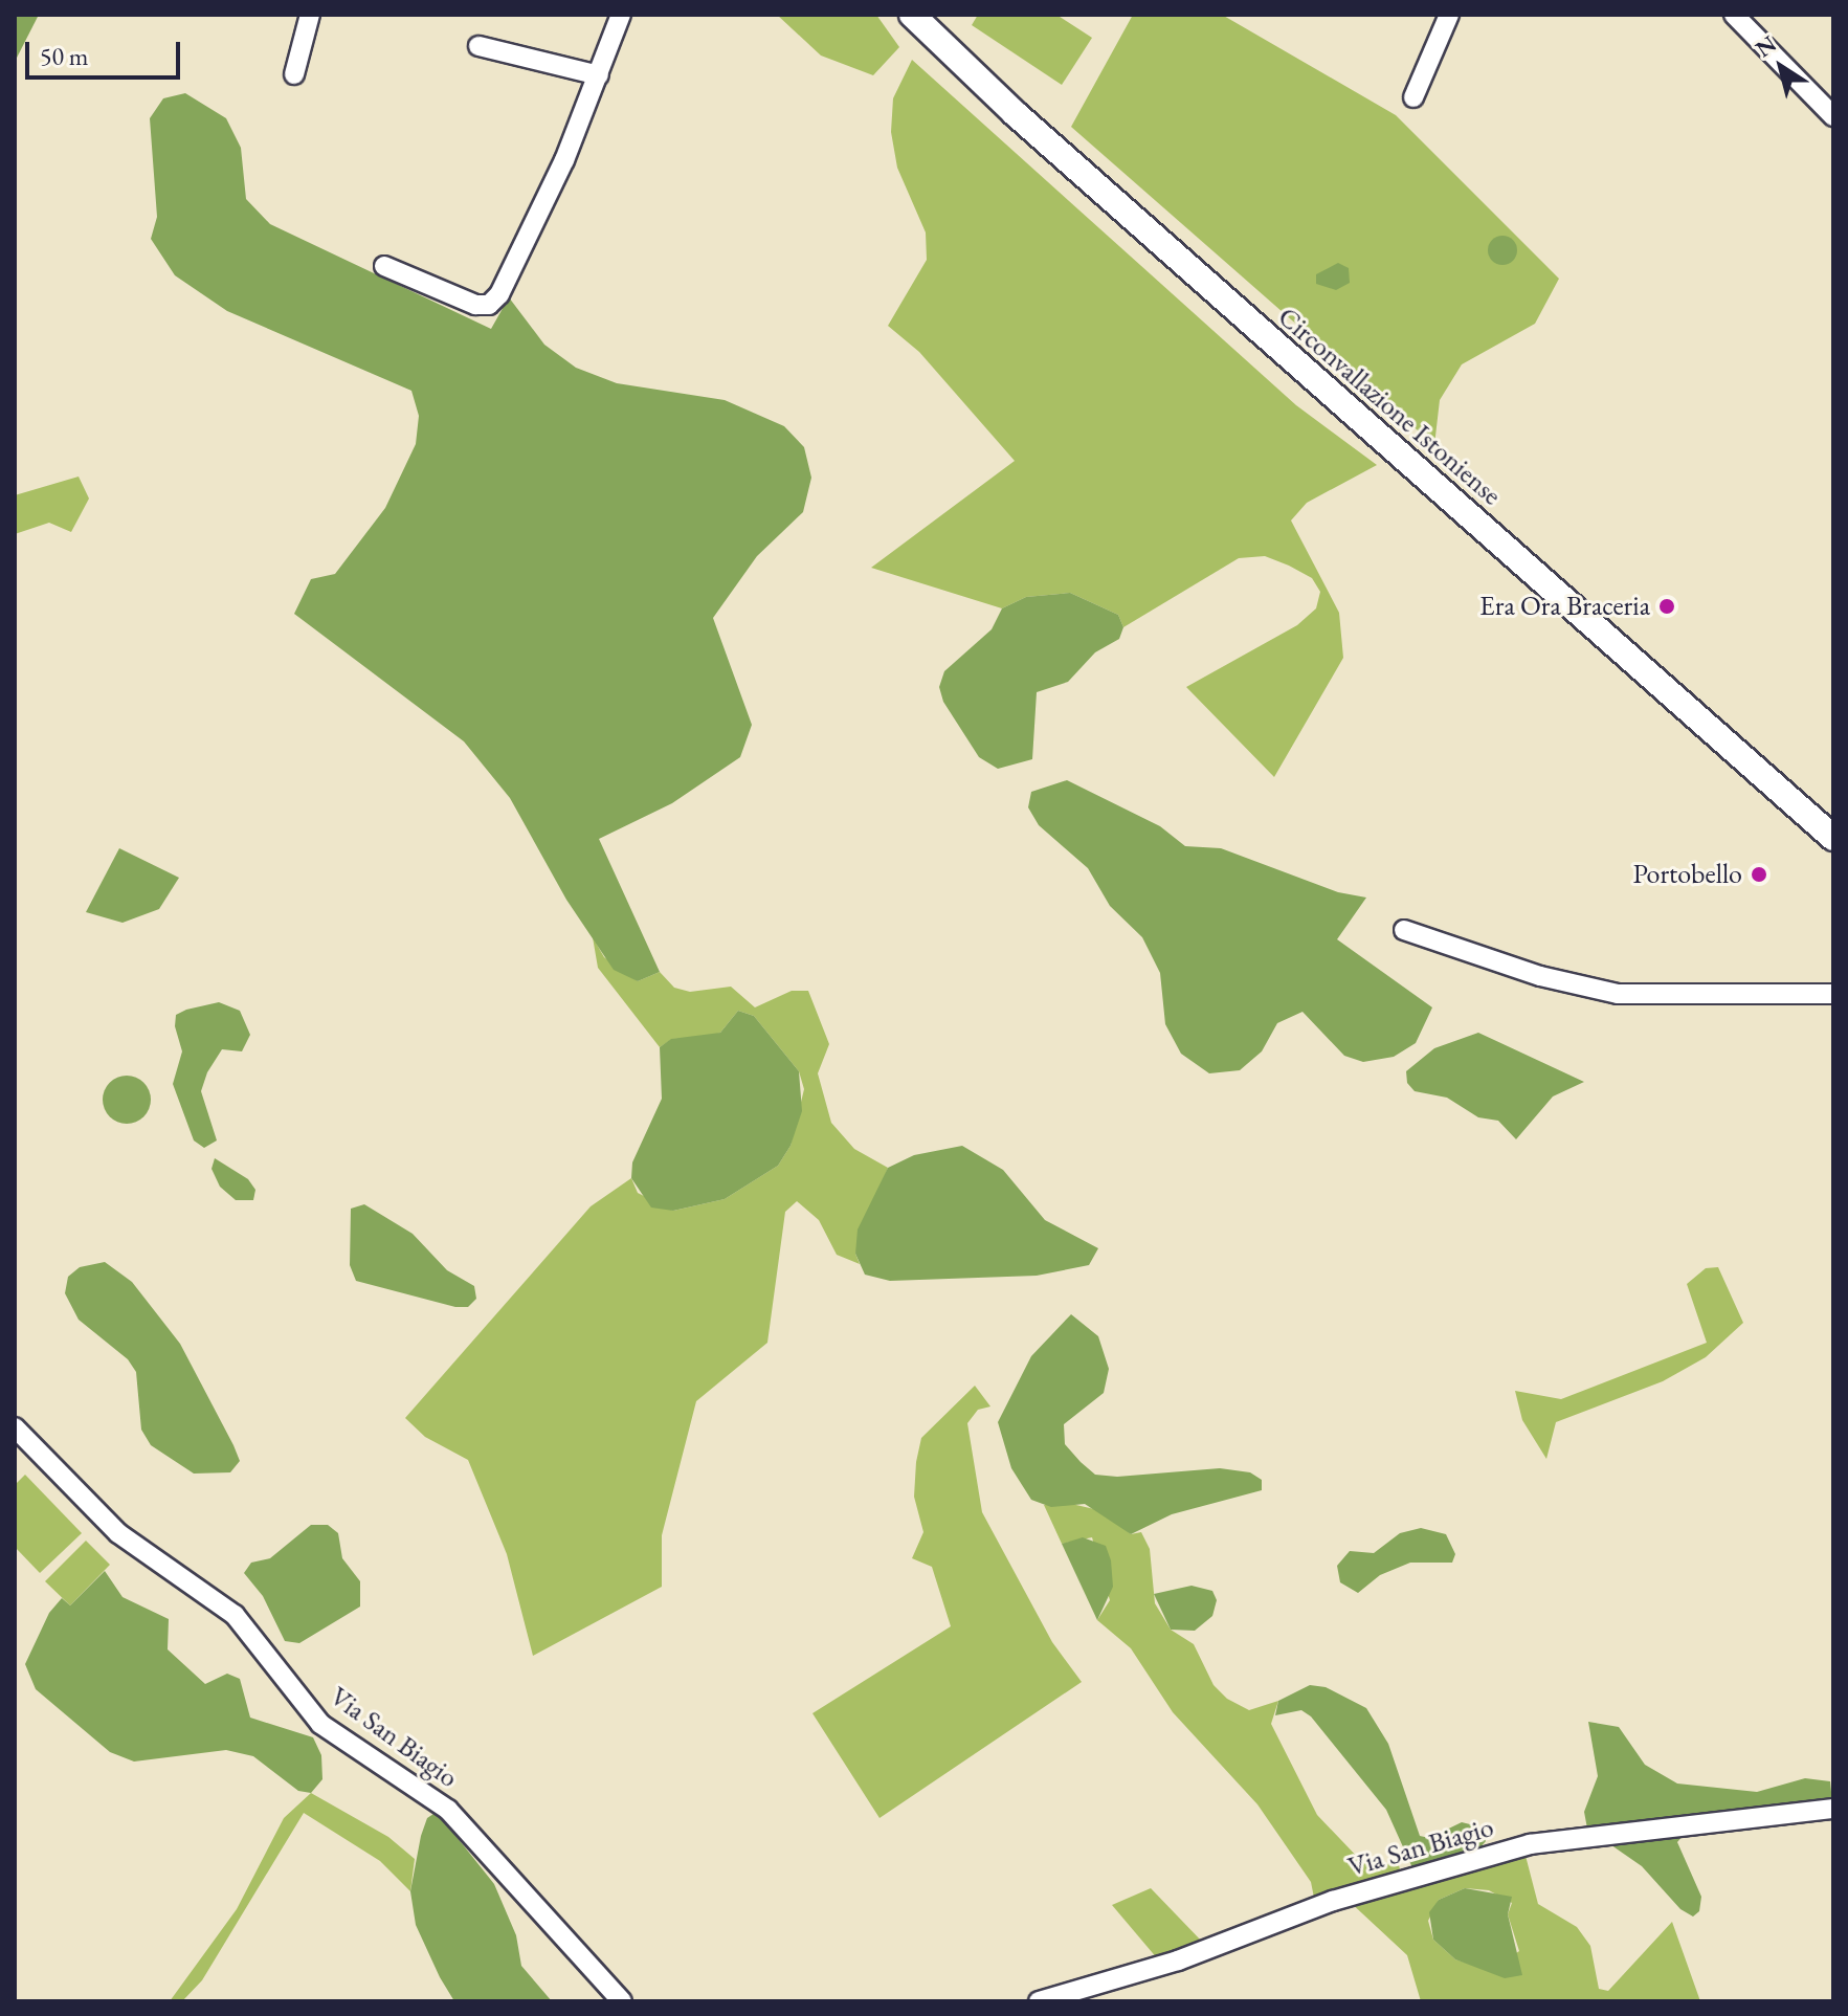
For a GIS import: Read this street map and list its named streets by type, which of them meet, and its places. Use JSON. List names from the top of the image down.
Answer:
{
  "streets": {
    "main road": ["Circonvallazione Istoniense"],
    "street": ["Via San Biagio"]
  },
  "places": ["Era Ora Braceria", "Portobello"],
  "scale_bar": "50 m",
  "north": "top left"
}
